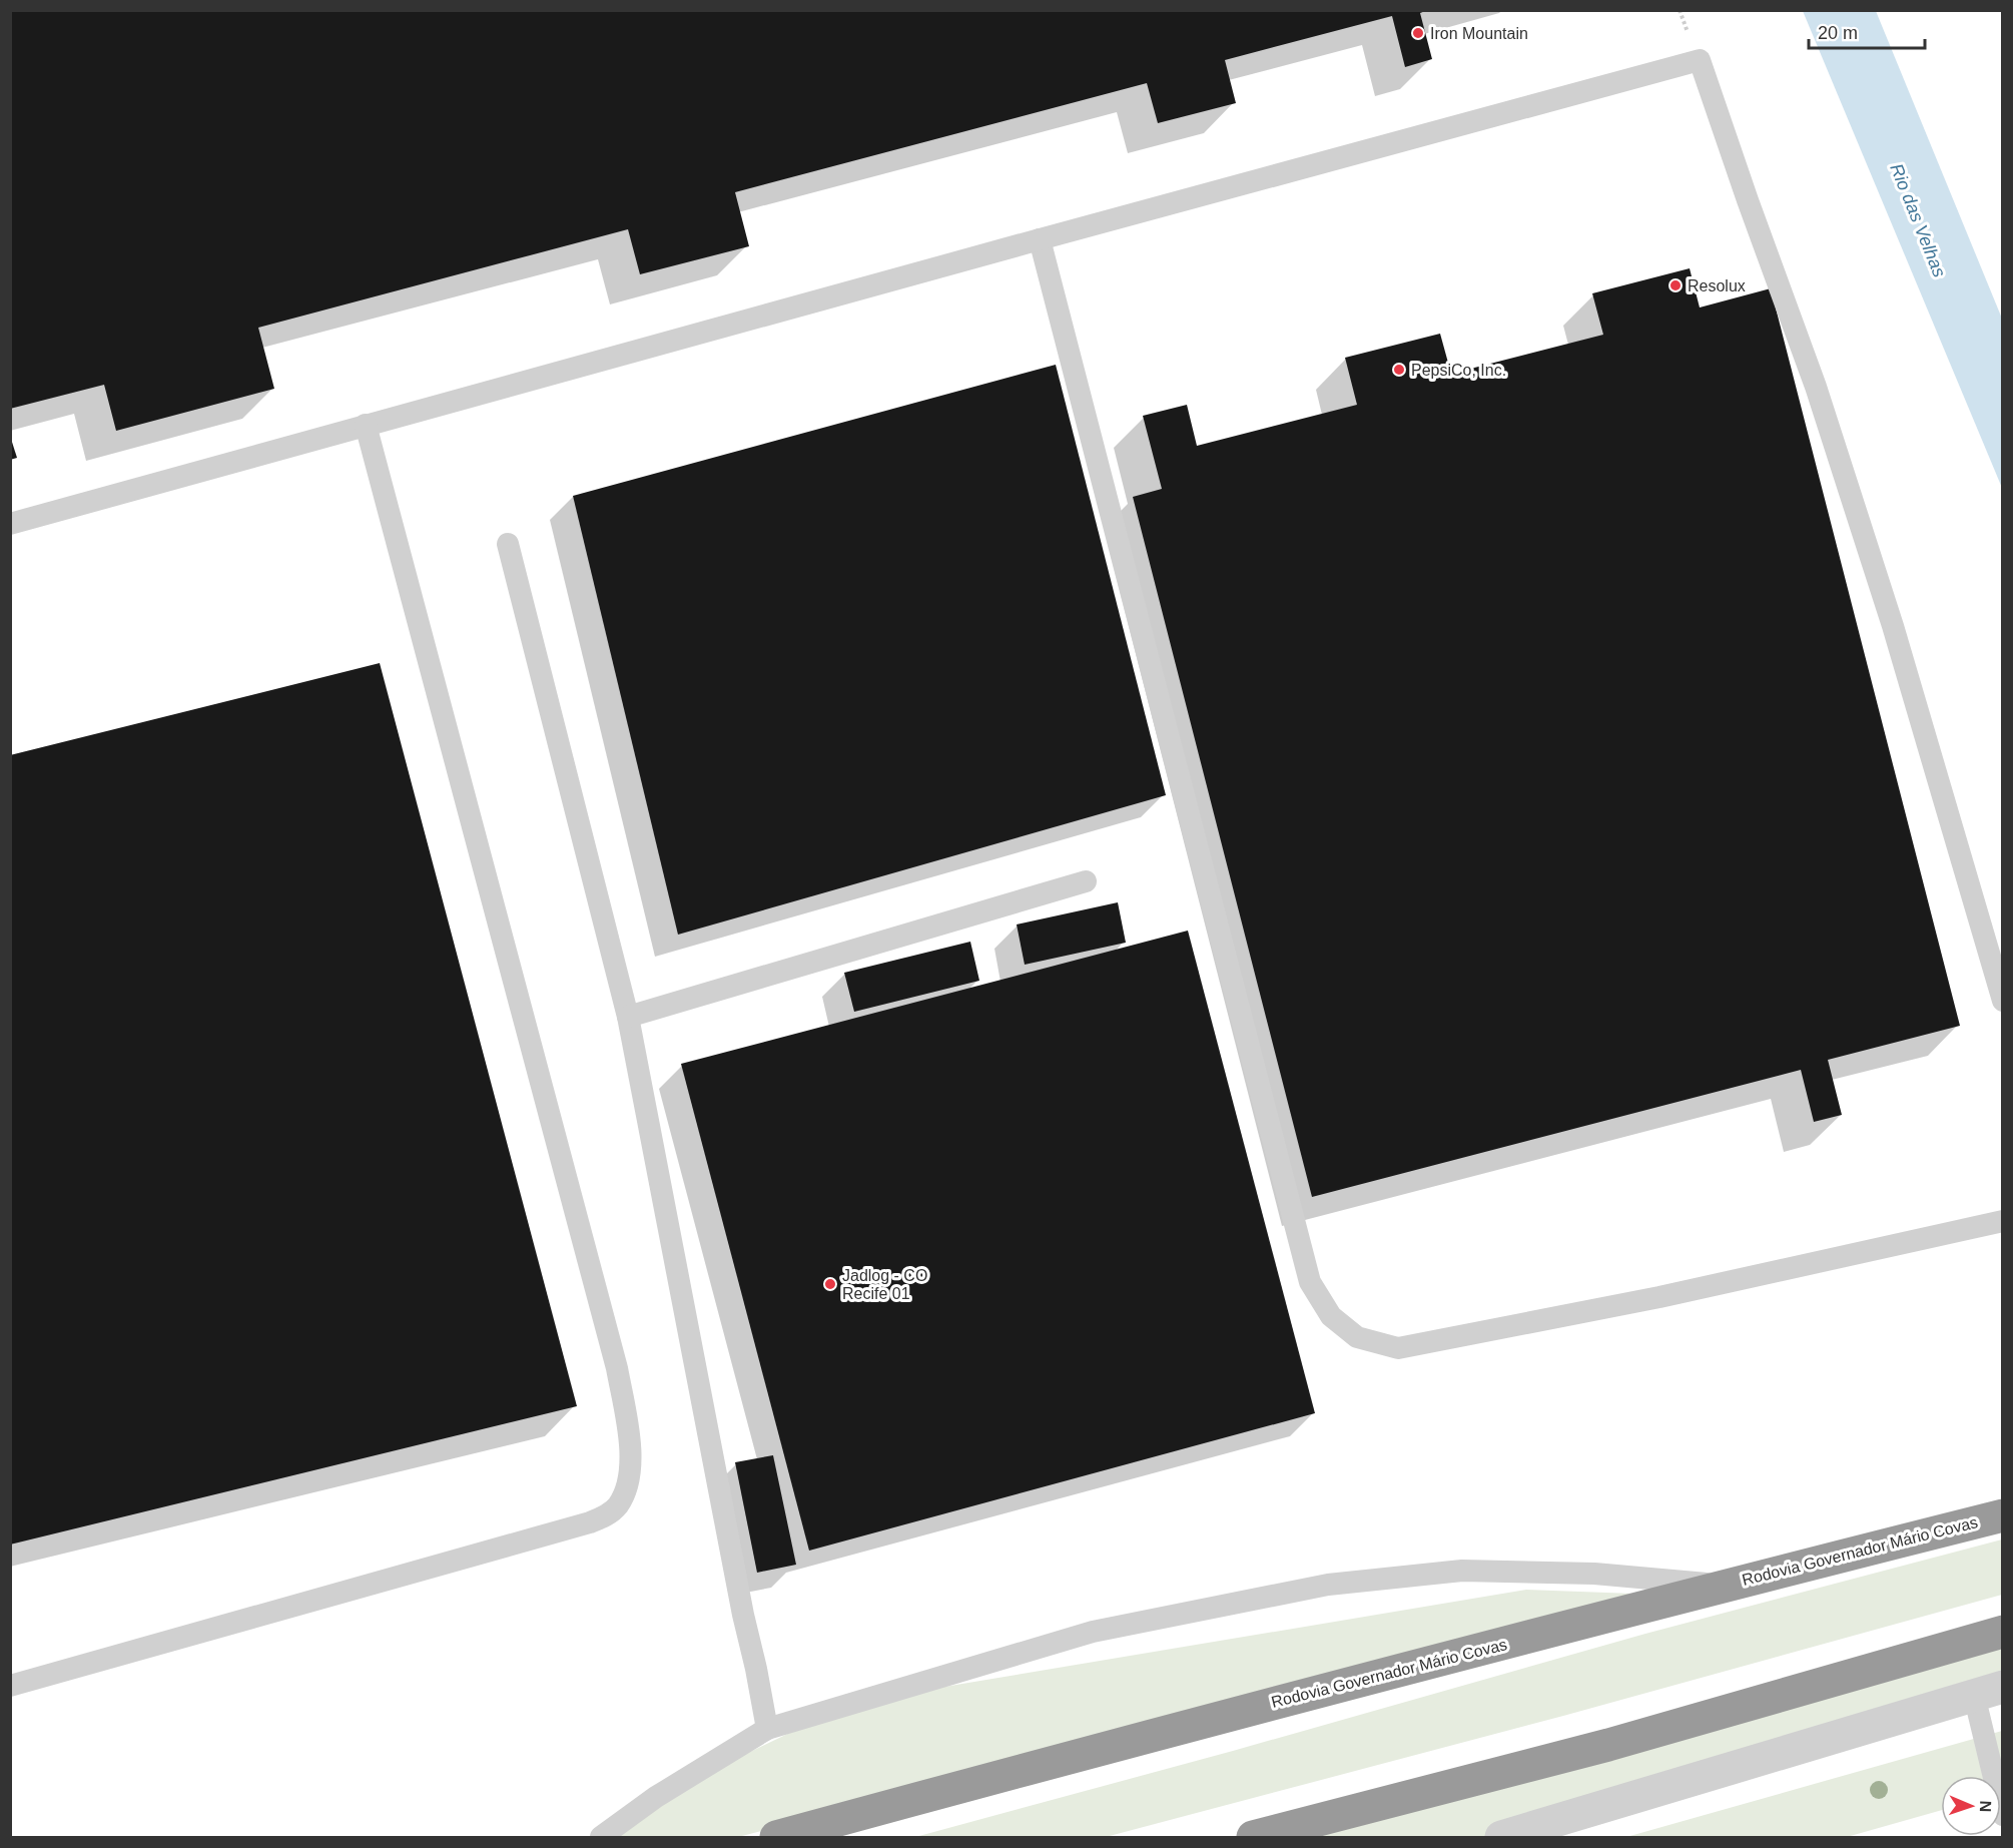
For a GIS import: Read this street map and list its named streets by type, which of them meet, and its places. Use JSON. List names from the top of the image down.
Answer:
{
  "streets": {
    "highway": ["Rodovia Governador Mário Covas"]
  },
  "water": ["Rio das Velhas"],
  "places": [
    "Iron Mountain",
    "Resolux",
    "PepsiCo, Inc.",
    "Jadlog - CO Recife 01"
  ],
  "scale_bar": "20 m",
  "north": "right"
}
